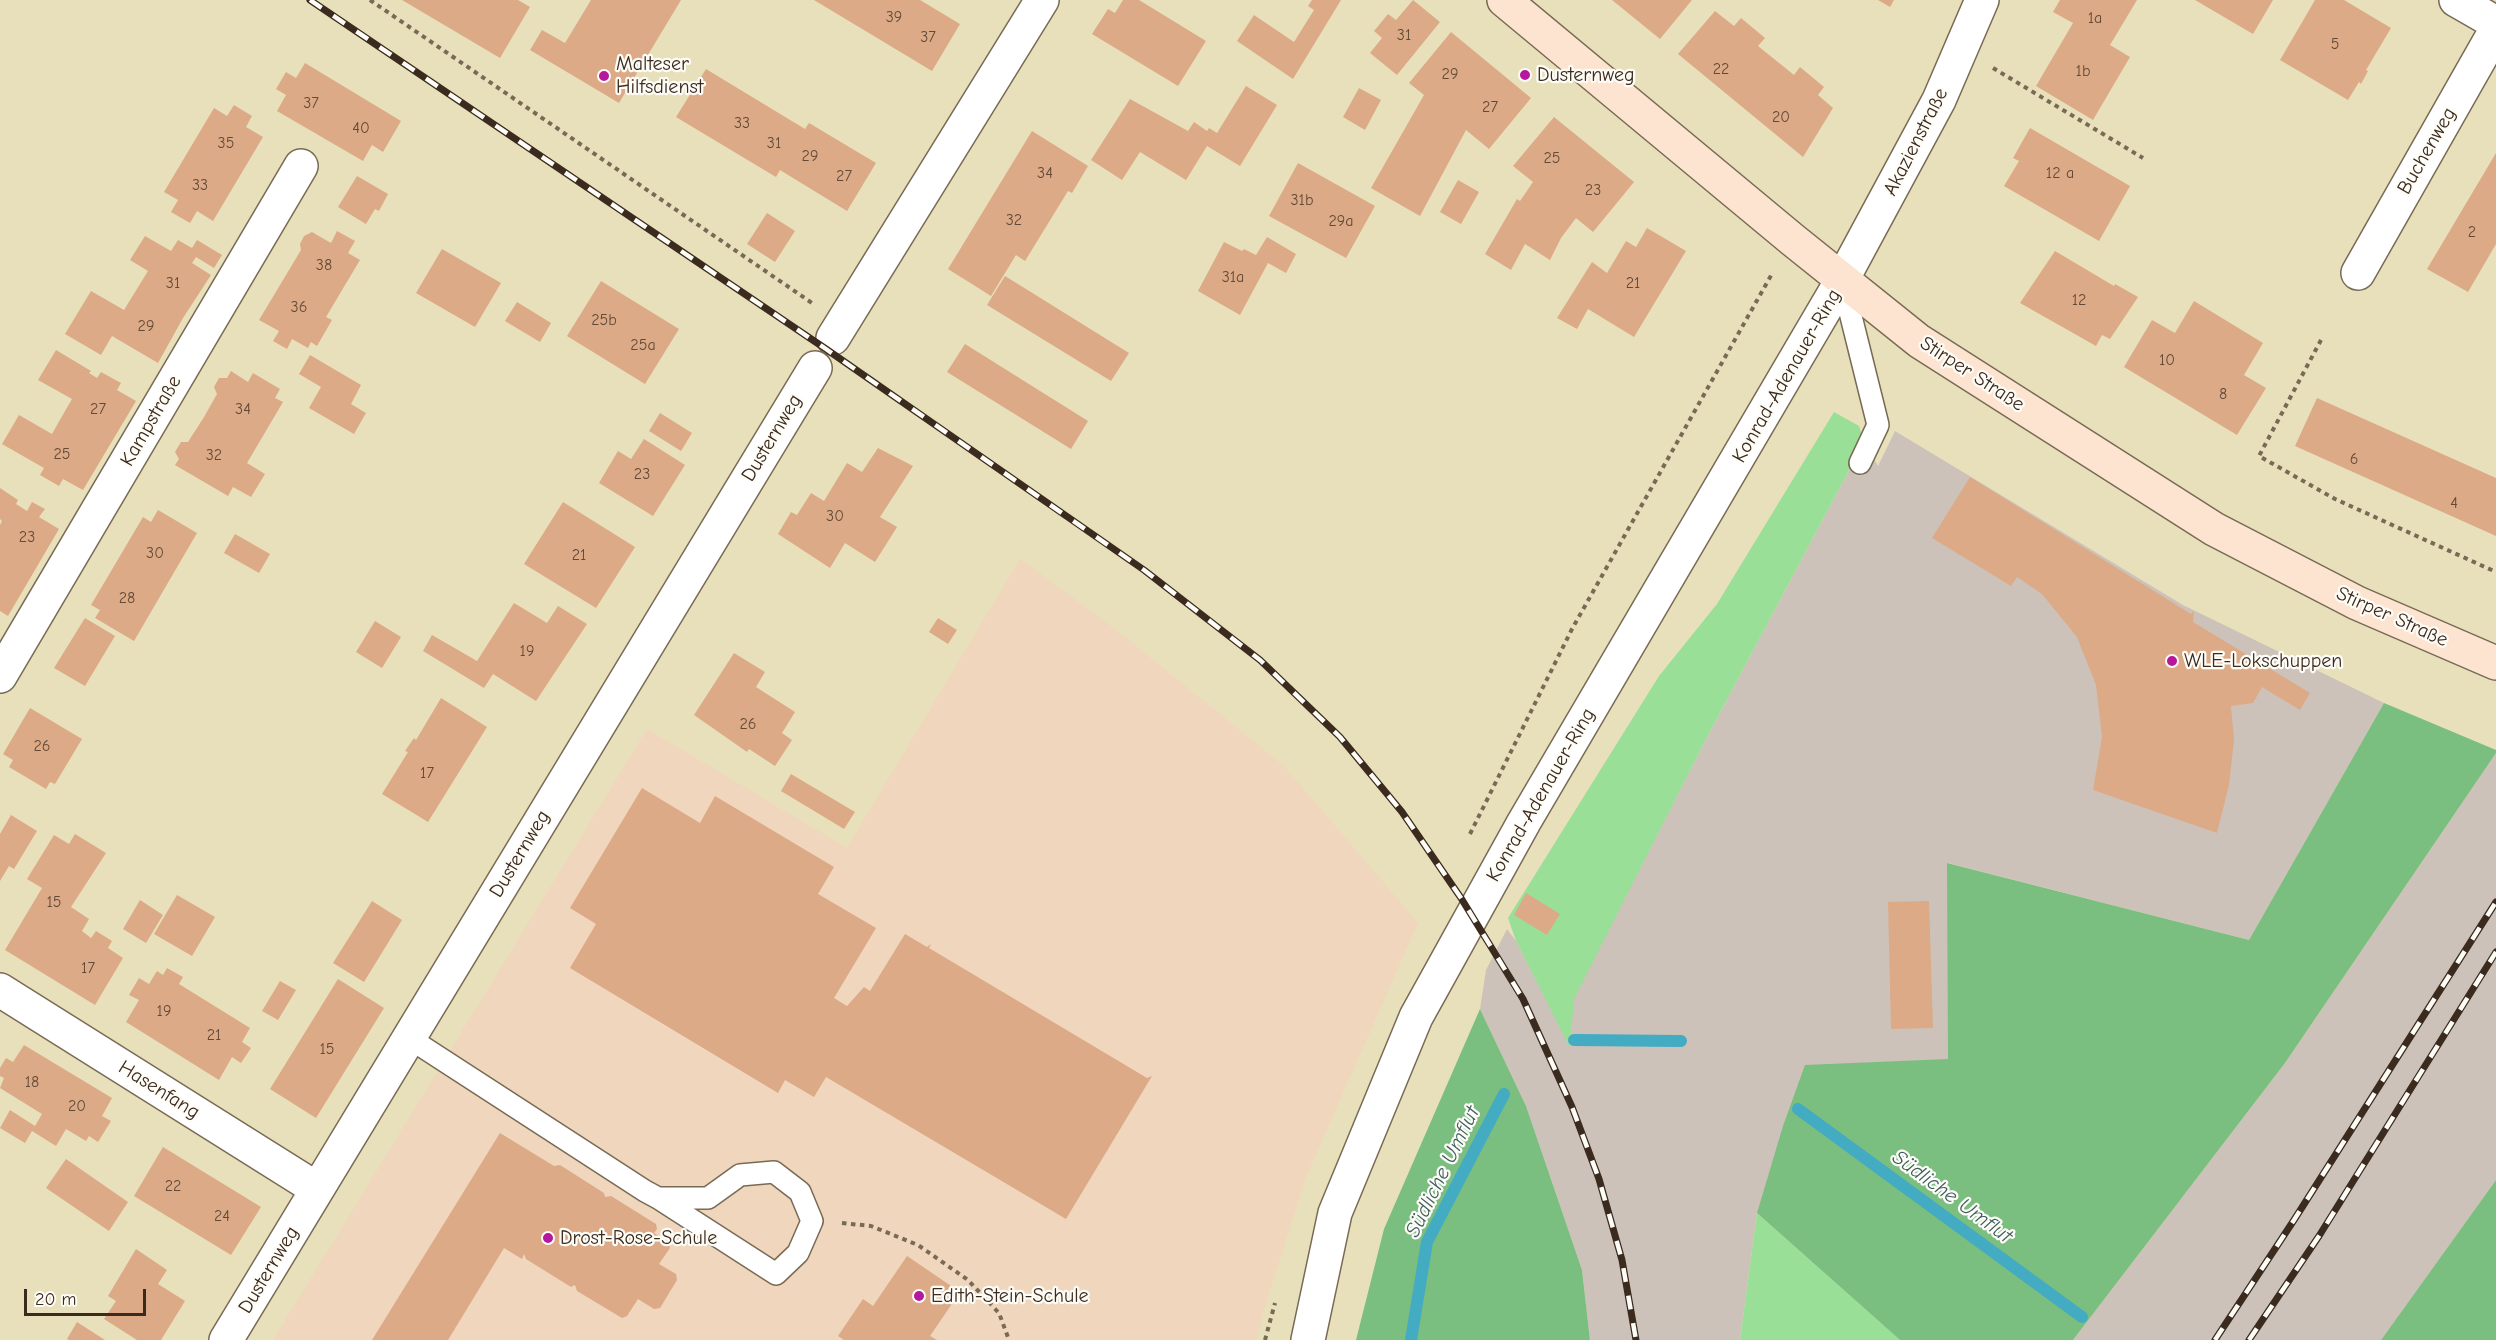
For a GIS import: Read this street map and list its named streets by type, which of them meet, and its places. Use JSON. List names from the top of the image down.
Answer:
{
  "streets": {
    "main road": ["Stirper Straße"],
    "street": [
      "Akazienstraße",
      "Buchenweg",
      "Konrad-Adenauer-Ring",
      "Kampstraße",
      "Dusternweg",
      "Hasenfang"
    ]
  },
  "crossings": [
    ["Akazienstraße", "Stirper Straße"],
    ["Akazienstraße", "Konrad-Adenauer-Ring"],
    ["Stirper Straße", "Konrad-Adenauer-Ring"],
    ["Dusternweg", "Hasenfang"]
  ],
  "water": ["Südliche Umflut"],
  "places": [
    "Dusternweg",
    "Malteser Hilfsdienst",
    "WLE-Lokschuppen",
    "Drost-Rose-Schule",
    "Edith-Stein-Schule"
  ],
  "house_numbers": [
    "39",
    "1a",
    "31",
    "37",
    "5",
    "22",
    "1b",
    "29",
    "37",
    "27",
    "20",
    "33",
    "40",
    "35",
    "31",
    "29",
    "25",
    "34",
    "12 a",
    "27",
    "33",
    "23",
    "31b",
    "32",
    "29a",
    "2",
    "38",
    "31a",
    "31",
    "21",
    "12",
    "36",
    "25b",
    "29",
    "25a",
    "10",
    "8",
    "27",
    "34",
    "25",
    "32",
    "6",
    "23",
    "4",
    "30",
    "23",
    "30",
    "21",
    "28",
    "19",
    "26",
    "26",
    "17",
    "15",
    "17",
    "19",
    "21",
    "15",
    "18",
    "20",
    "22",
    "24"
  ],
  "scale_bar": "20 m"
}
